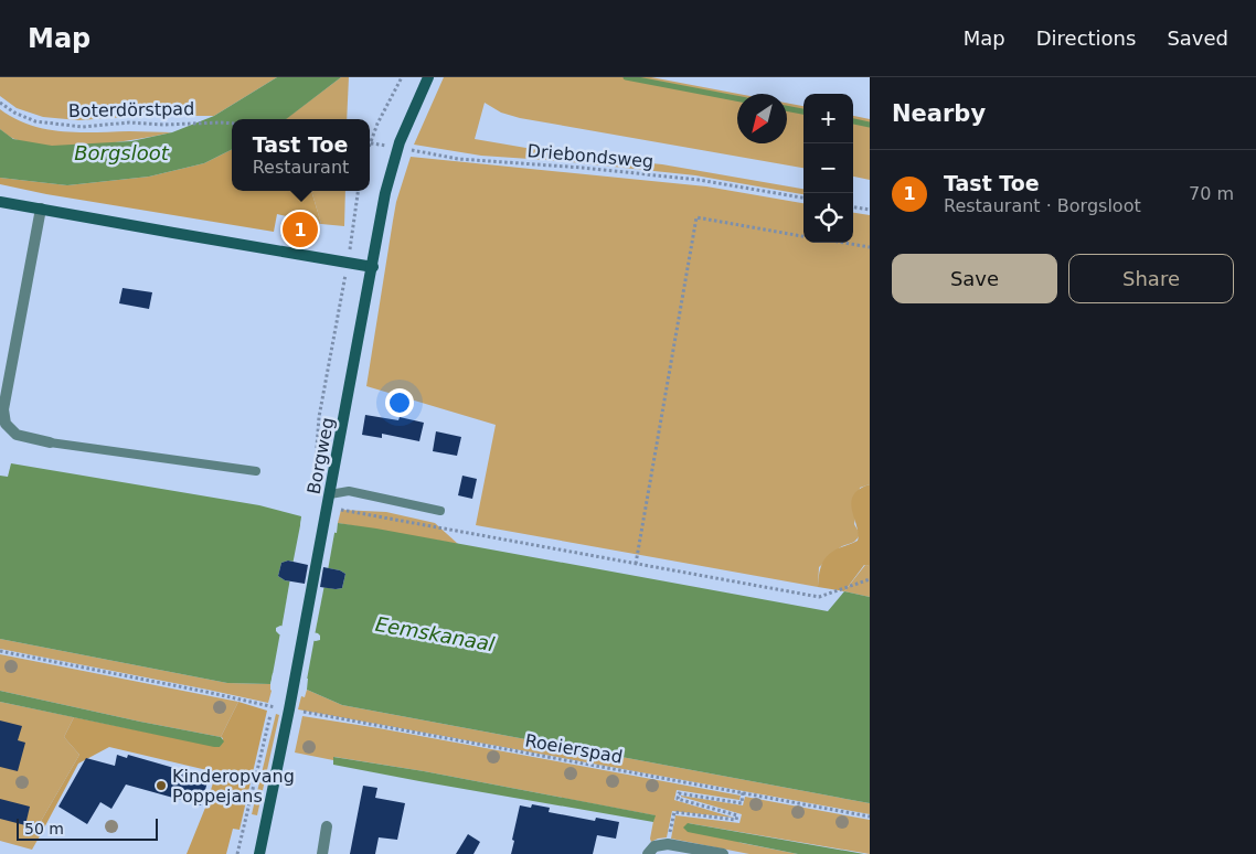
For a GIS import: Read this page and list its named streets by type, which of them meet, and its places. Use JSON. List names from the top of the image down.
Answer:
{
  "streets": {
    "main road": ["Borgweg"],
    "path": ["Boterdörstpad", "Driebondsweg", "Roeierspad"]
  },
  "crossings": [
    ["Driebondsweg", "Borgweg"],
    ["Borgweg", "Roeierspad"]
  ],
  "water": ["Borgsloot", "Eemskanaal"],
  "places": ["Kinderopvang Poppejans"],
  "scale_bar": "50 m",
  "north": "bottom left",
  "page": {
    "header": "Map",
    "nav": ["Map", "Directions", "Saved"],
    "heading": "Nearby",
    "map_buttons": ["+", "−"],
    "popup": ["Tast Toe", "Restaurant"],
    "list": [
      {
        "mark": "1",
        "name": "Tast Toe",
        "note": "Restaurant · Borgsloot",
        "value": "70 m"
      }
    ],
    "pins": "1",
    "buttons": ["Save", "Share"],
    "scale": "50 m"
  }
}
